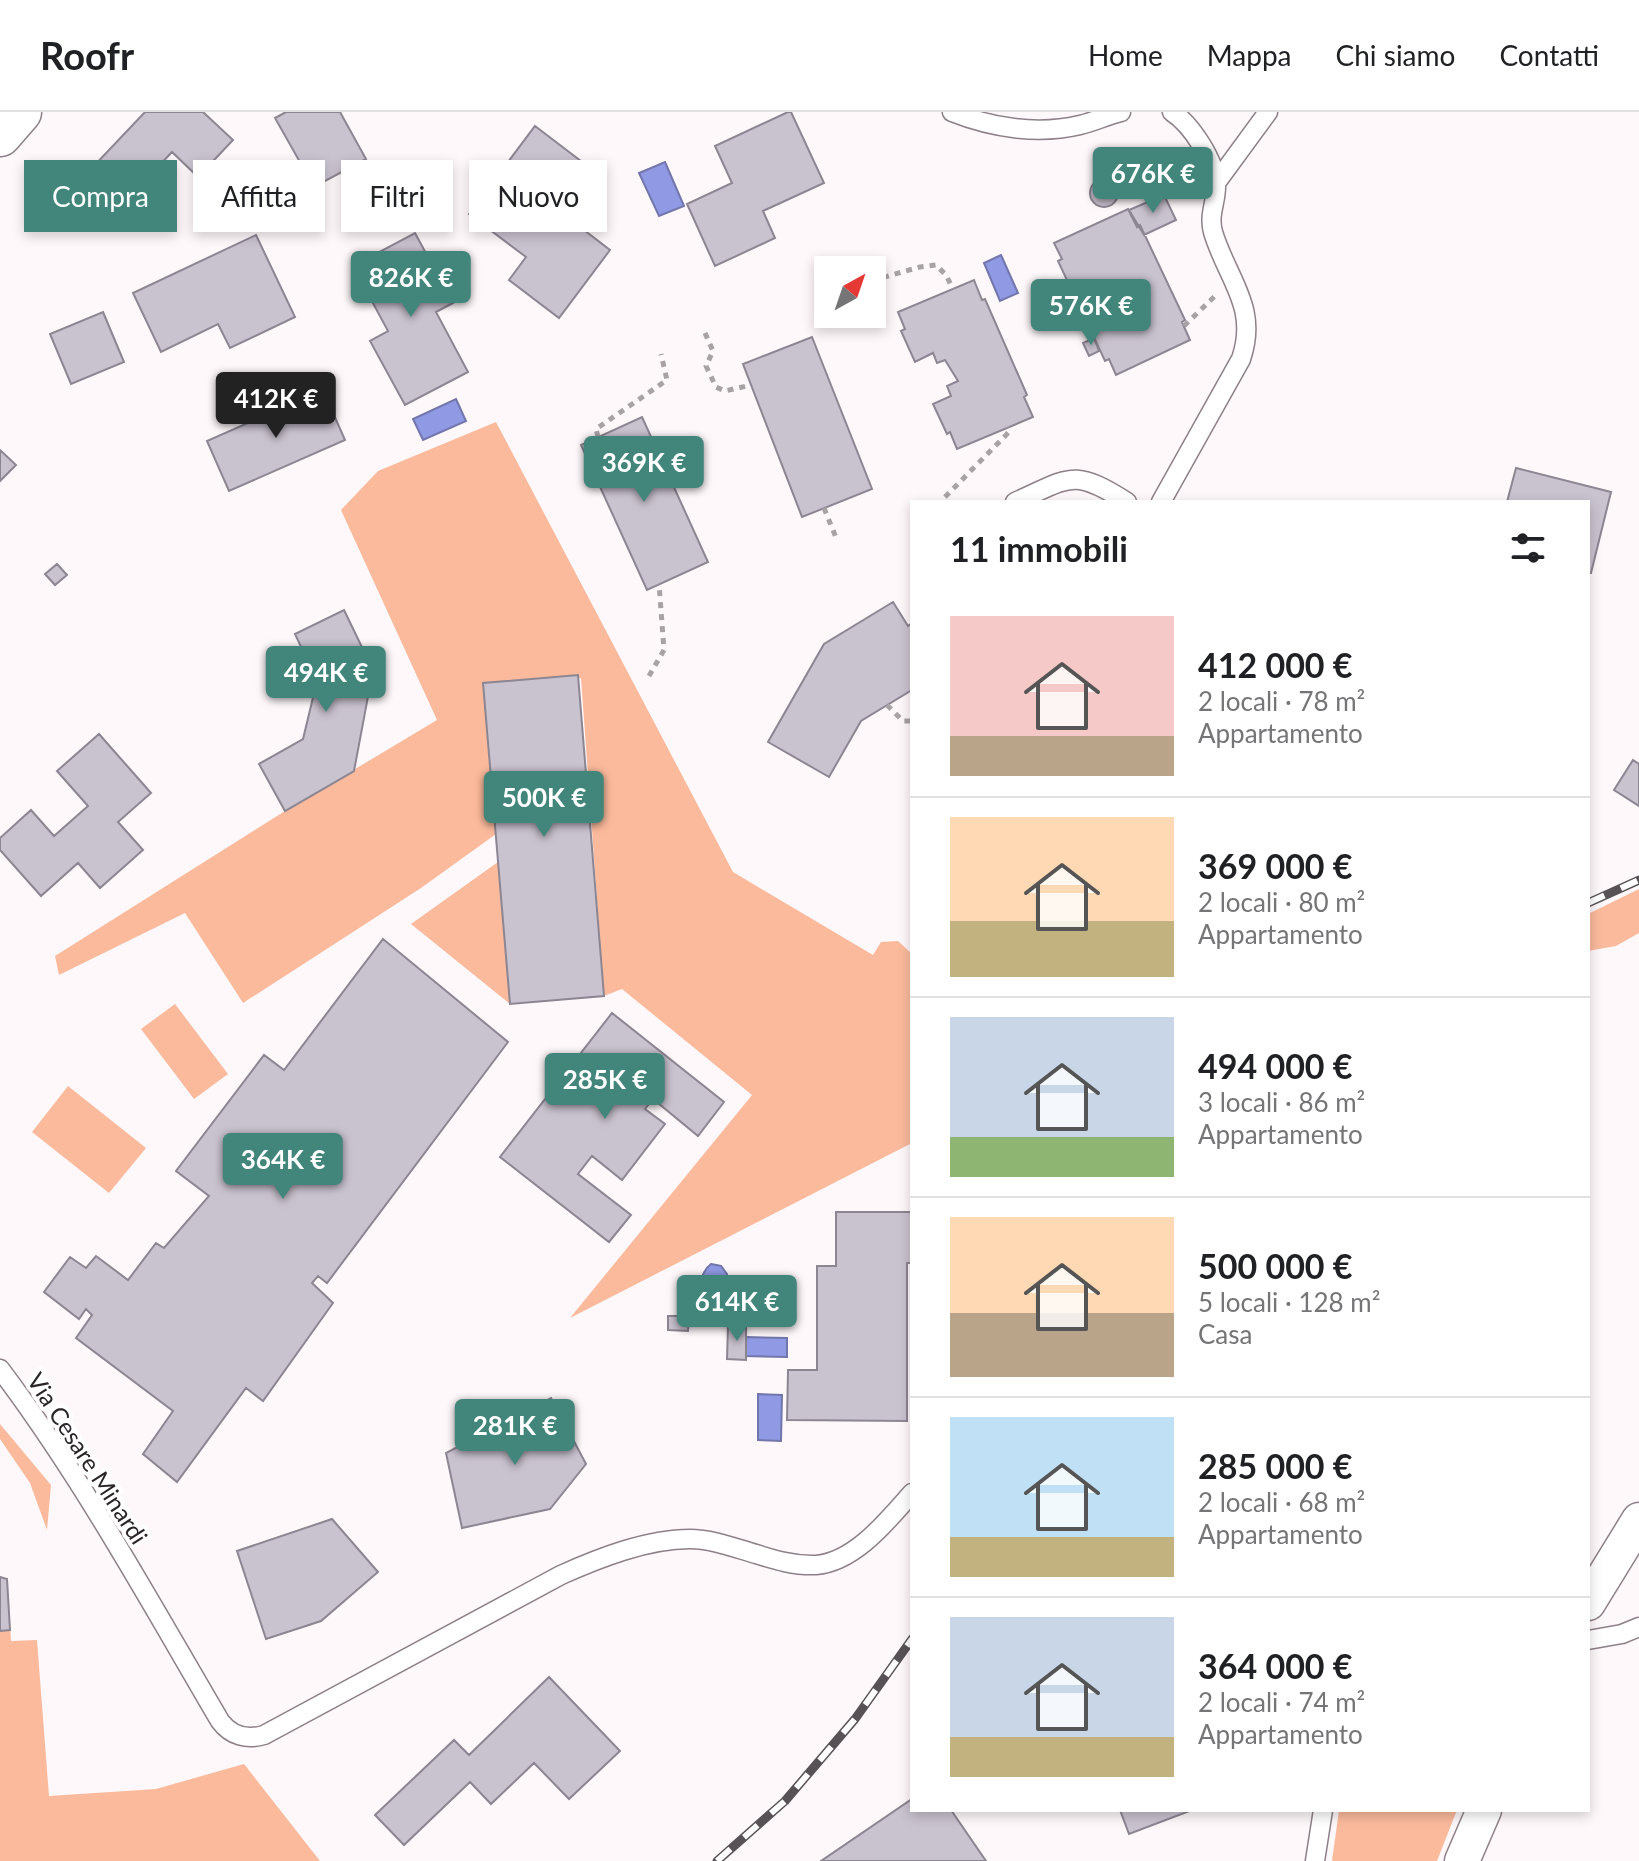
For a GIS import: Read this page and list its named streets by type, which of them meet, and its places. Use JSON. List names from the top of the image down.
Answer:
{
  "streets": {
    "lane": ["Via Cesare Minardi"]
  },
  "north": "top right",
  "page": {
    "header": "Roofr",
    "nav": [
      "Home",
      "Mappa",
      "Chi siamo",
      "Contatti"
    ],
    "price": [
      "676K €",
      "826K €",
      "576K €",
      "412K €",
      "369K €",
      "494K €",
      "500K €",
      "285K €",
      "364K €",
      "614K €",
      "281K €"
    ],
    "chip": [
      "Compra",
      "Affitta",
      "Filtri",
      "Nuovo"
    ],
    "heading": "11 immobili",
    "list": [
      {
        "name": "412 000 €",
        "note": "2 locali · 78 m² · Appartamento"
      },
      {
        "name": "369 000 €",
        "note": "2 locali · 80 m² · Appartamento"
      },
      {
        "name": "494 000 €",
        "note": "3 locali · 86 m² · Appartamento"
      },
      {
        "name": "500 000 €",
        "note": "5 locali · 128 m² · Casa"
      },
      {
        "name": "285 000 €",
        "note": "2 locali · 68 m² · Appartamento"
      },
      {
        "name": "364 000 €",
        "note": "2 locali · 74 m² · Appartamento"
      }
    ]
  }
}
